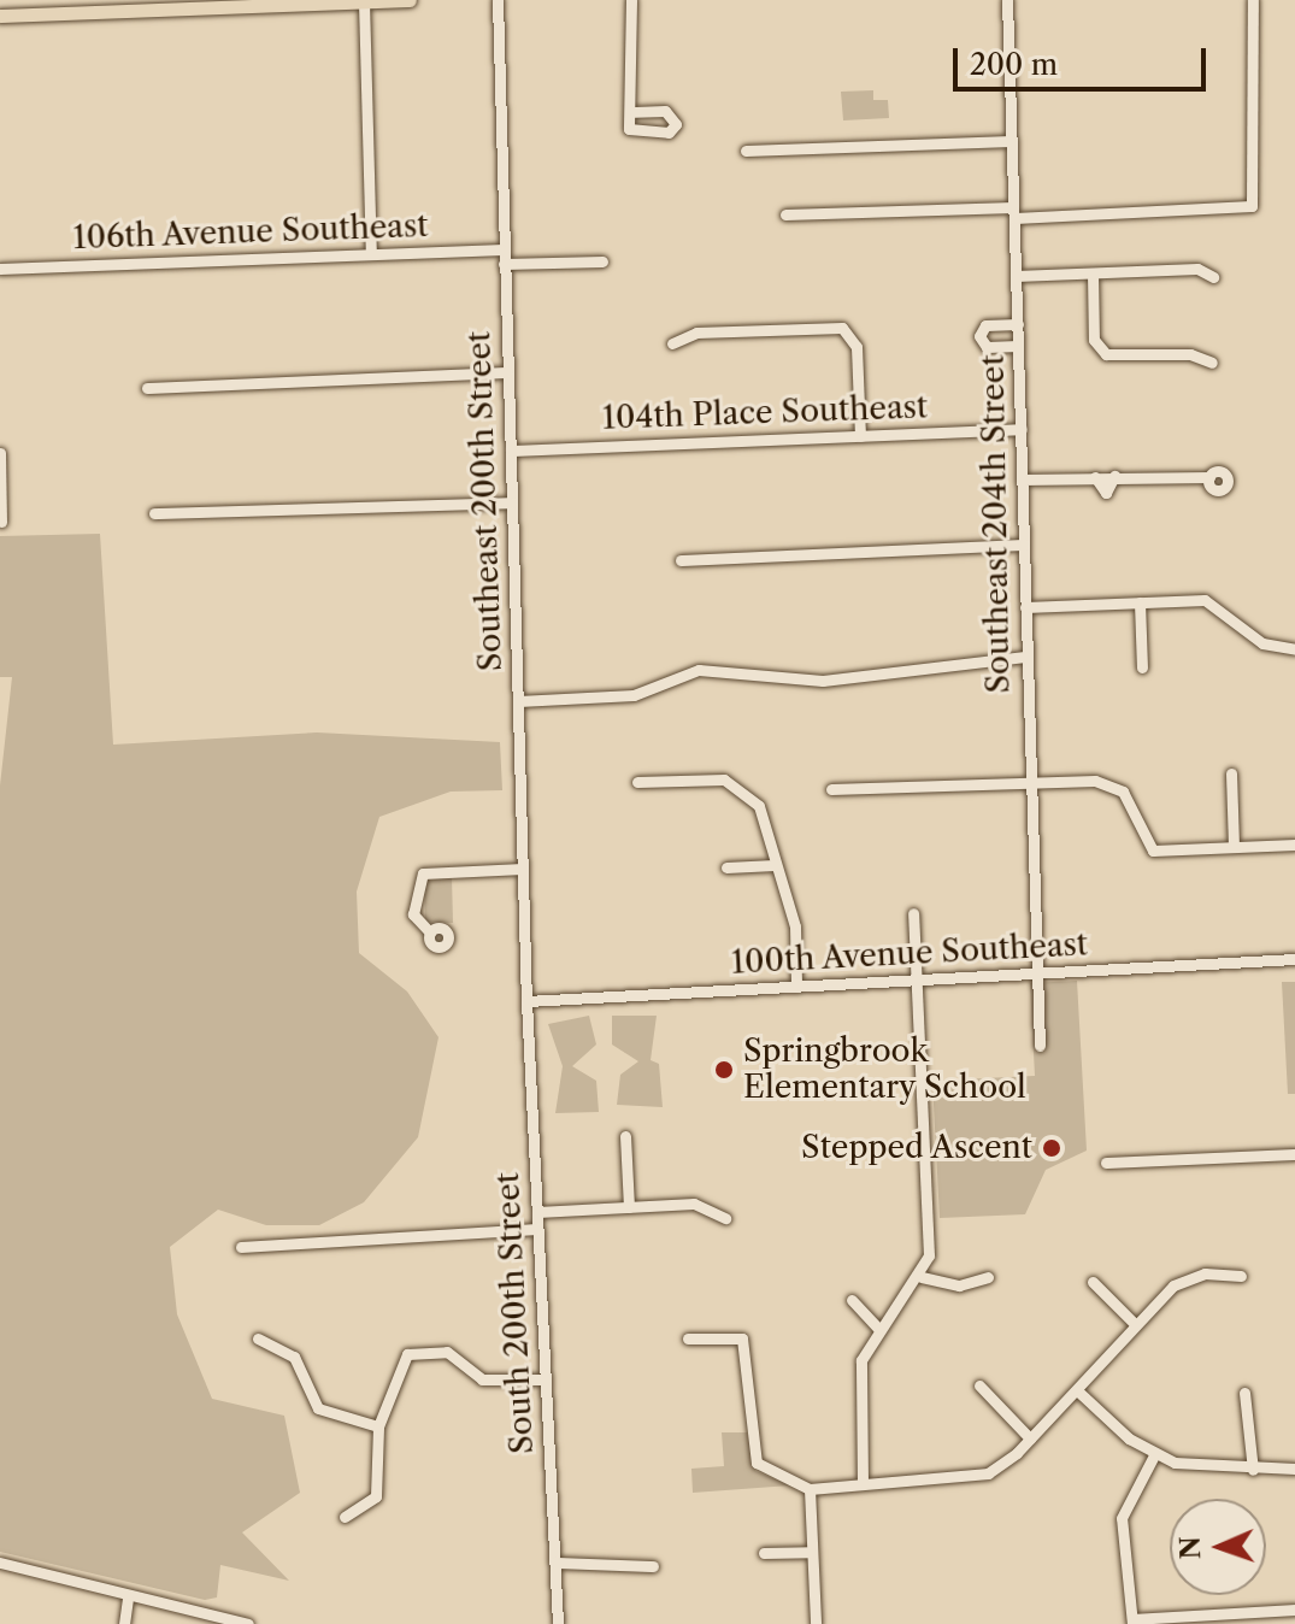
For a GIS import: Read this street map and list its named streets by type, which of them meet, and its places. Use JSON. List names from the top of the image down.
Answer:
{
  "streets": {
    "street": [
      "106th Avenue Southeast",
      "104th Place Southeast",
      "Southeast 200th Street",
      "Southeast 204th Street",
      "100th Avenue Southeast",
      "South 200th Street"
    ]
  },
  "crossings": [
    ["106th Avenue Southeast", "Southeast 200th Street"],
    ["104th Place Southeast", "Southeast 200th Street"],
    ["104th Place Southeast", "Southeast 204th Street"],
    ["Southeast 200th Street", "100th Avenue Southeast"],
    ["Southeast 200th Street", "South 200th Street"],
    ["Southeast 204th Street", "100th Avenue Southeast"],
    ["100th Avenue Southeast", "South 200th Street"]
  ],
  "places": ["Springbrook Elementary School", "Stepped Ascent"],
  "scale_bar": "200 m",
  "north": "left"
}
